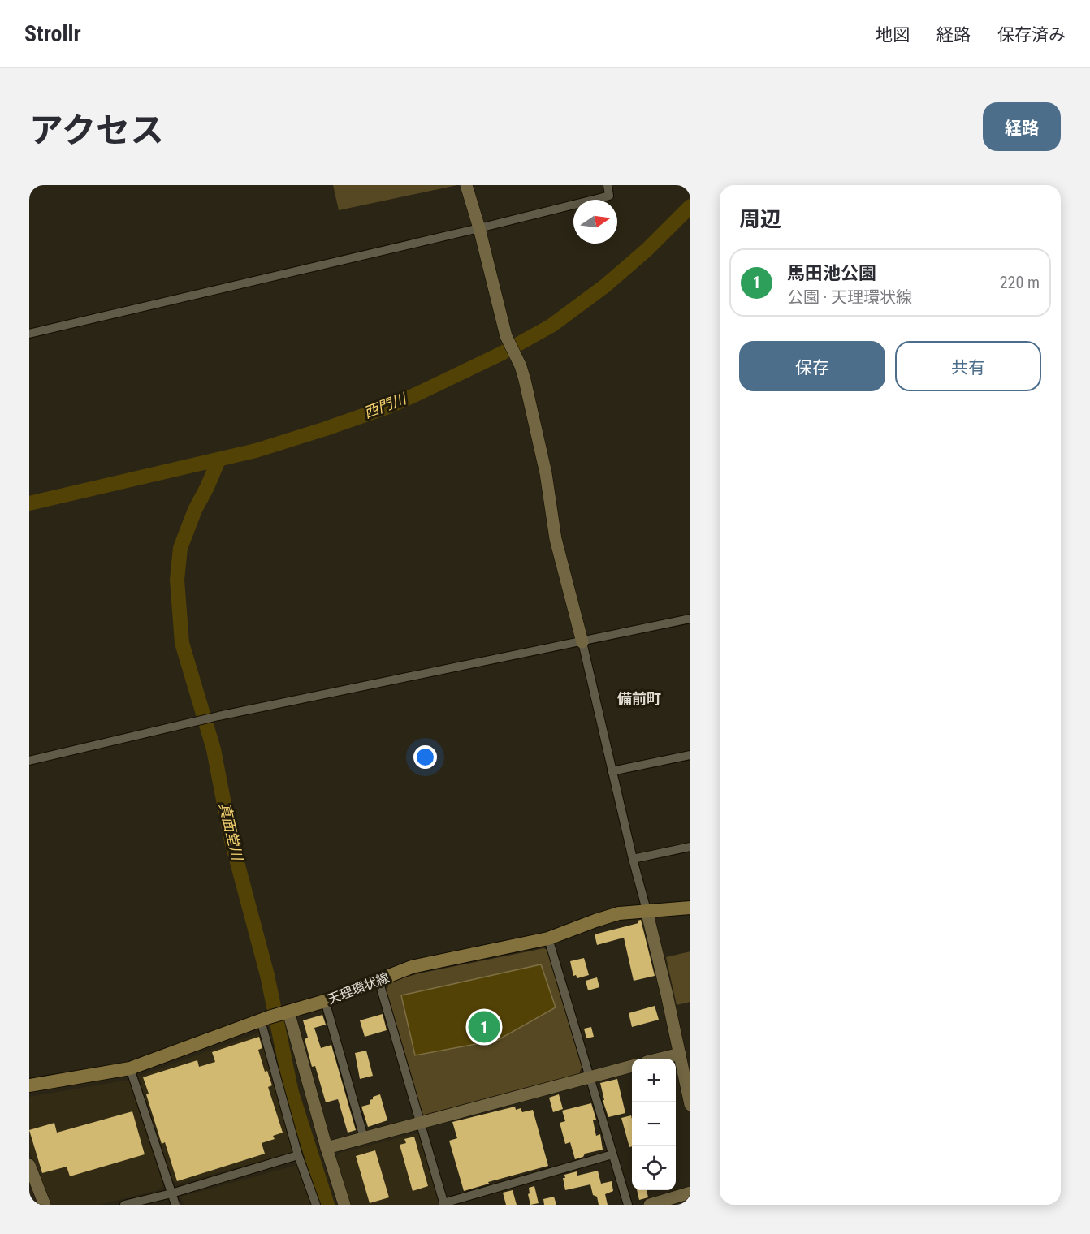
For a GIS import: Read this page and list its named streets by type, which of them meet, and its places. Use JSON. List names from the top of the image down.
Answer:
{
  "streets": {
    "main road": ["天理環状線"]
  },
  "districts": ["備前町"],
  "water": ["西門川", "真面堂川"],
  "north": "right",
  "page": {
    "header": "Strollr",
    "nav": ["地図", "経路", "保存済み"],
    "title": "アクセス",
    "buttons": [
      "経路",
      ["保存", "共有"]
    ],
    "heading": "周辺",
    "list": [
      {
        "mark": "1",
        "name": "馬田池公園",
        "note": "公園 · 天理環状線",
        "value": "220 m"
      }
    ],
    "pins": "1",
    "map_buttons": ["+", "−"]
  }
}
